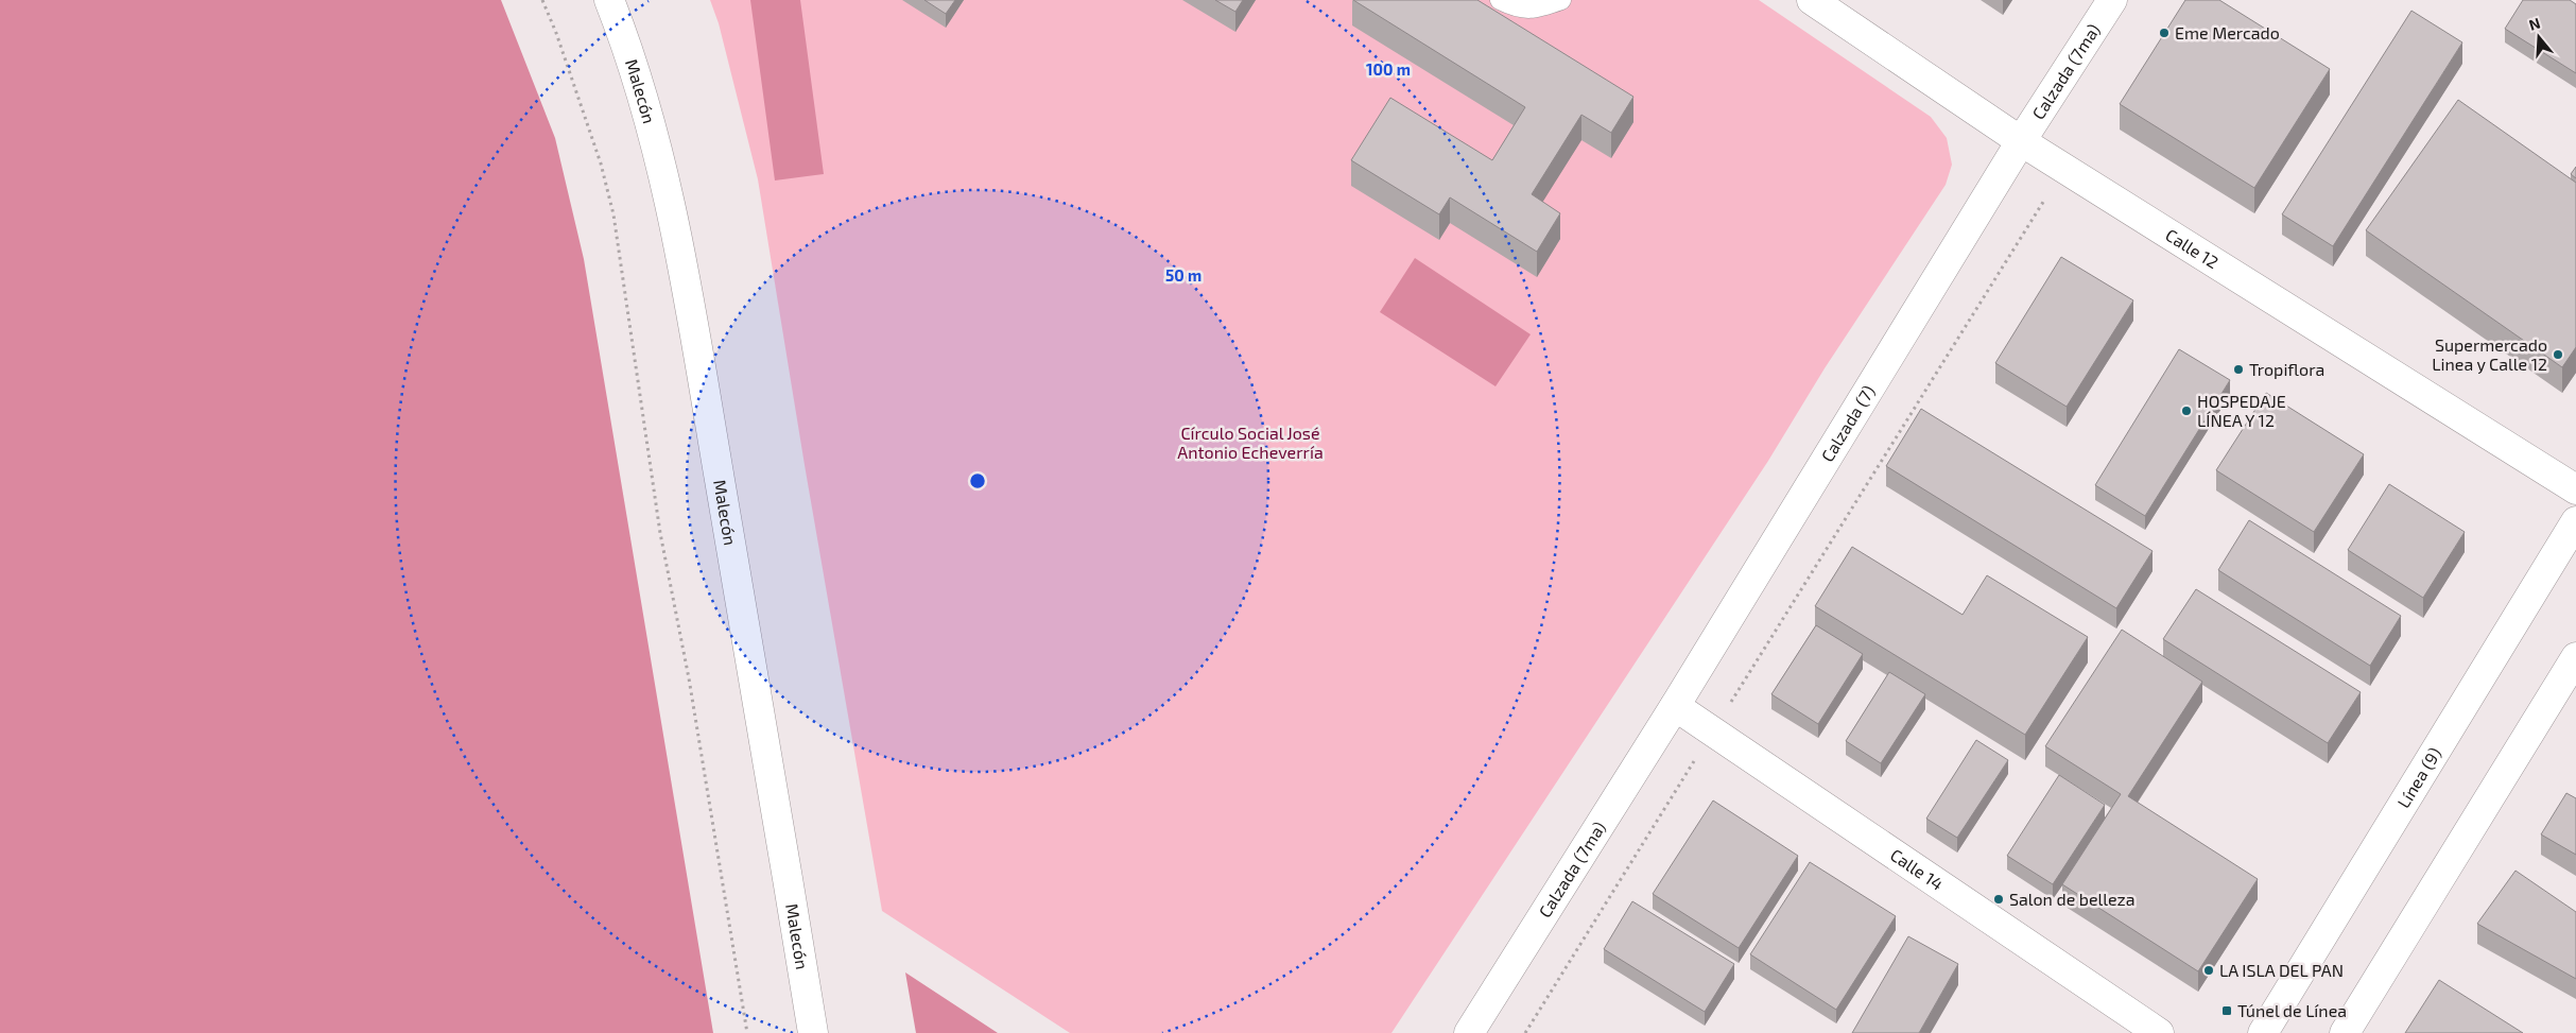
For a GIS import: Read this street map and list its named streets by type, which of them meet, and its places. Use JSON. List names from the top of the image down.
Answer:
{
  "streets": {
    "main road": [
      "Calzada (7ma)",
      "Malecón",
      "Calle 12",
      "Calzada (7)",
      "Línea (9)",
      "Calle 14"
    ]
  },
  "crossings": [
    ["Calzada (7ma)", "Calle 12"],
    ["Calzada (7ma)", "Calzada (7)"],
    ["Calzada (7ma)", "Calle 14"],
    ["Calle 12", "Calzada (7)"],
    ["Calzada (7)", "Calle 14"]
  ],
  "parks": ["Círculo Social José Antonio Echeverría"],
  "places": {
    "other": [
      "Eme Mercado",
      "Supermercado Linea y Calle 12",
      "Tropiflora",
      "HOSPEDAJE LÍNEA Y 12",
      "Salon de belleza",
      "LA ISLA DEL PAN"
    ],
    "transit": ["Túnel de Línea"]
  },
  "north": "top",
  "rings": ["100 m", "50 m"]
}
